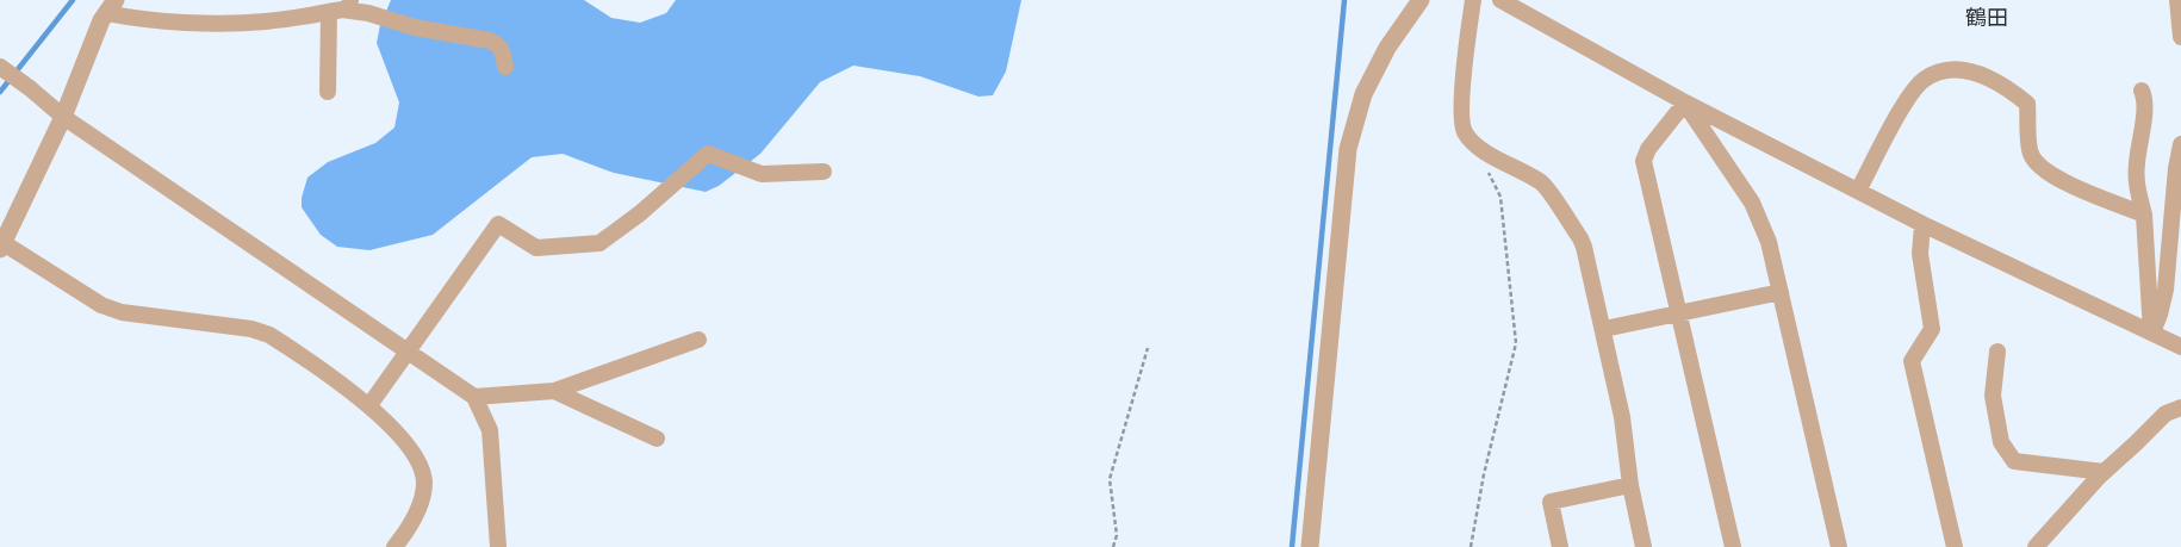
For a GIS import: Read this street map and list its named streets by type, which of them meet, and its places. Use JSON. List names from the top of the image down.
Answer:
{
  "districts": ["鶴田"]
}
